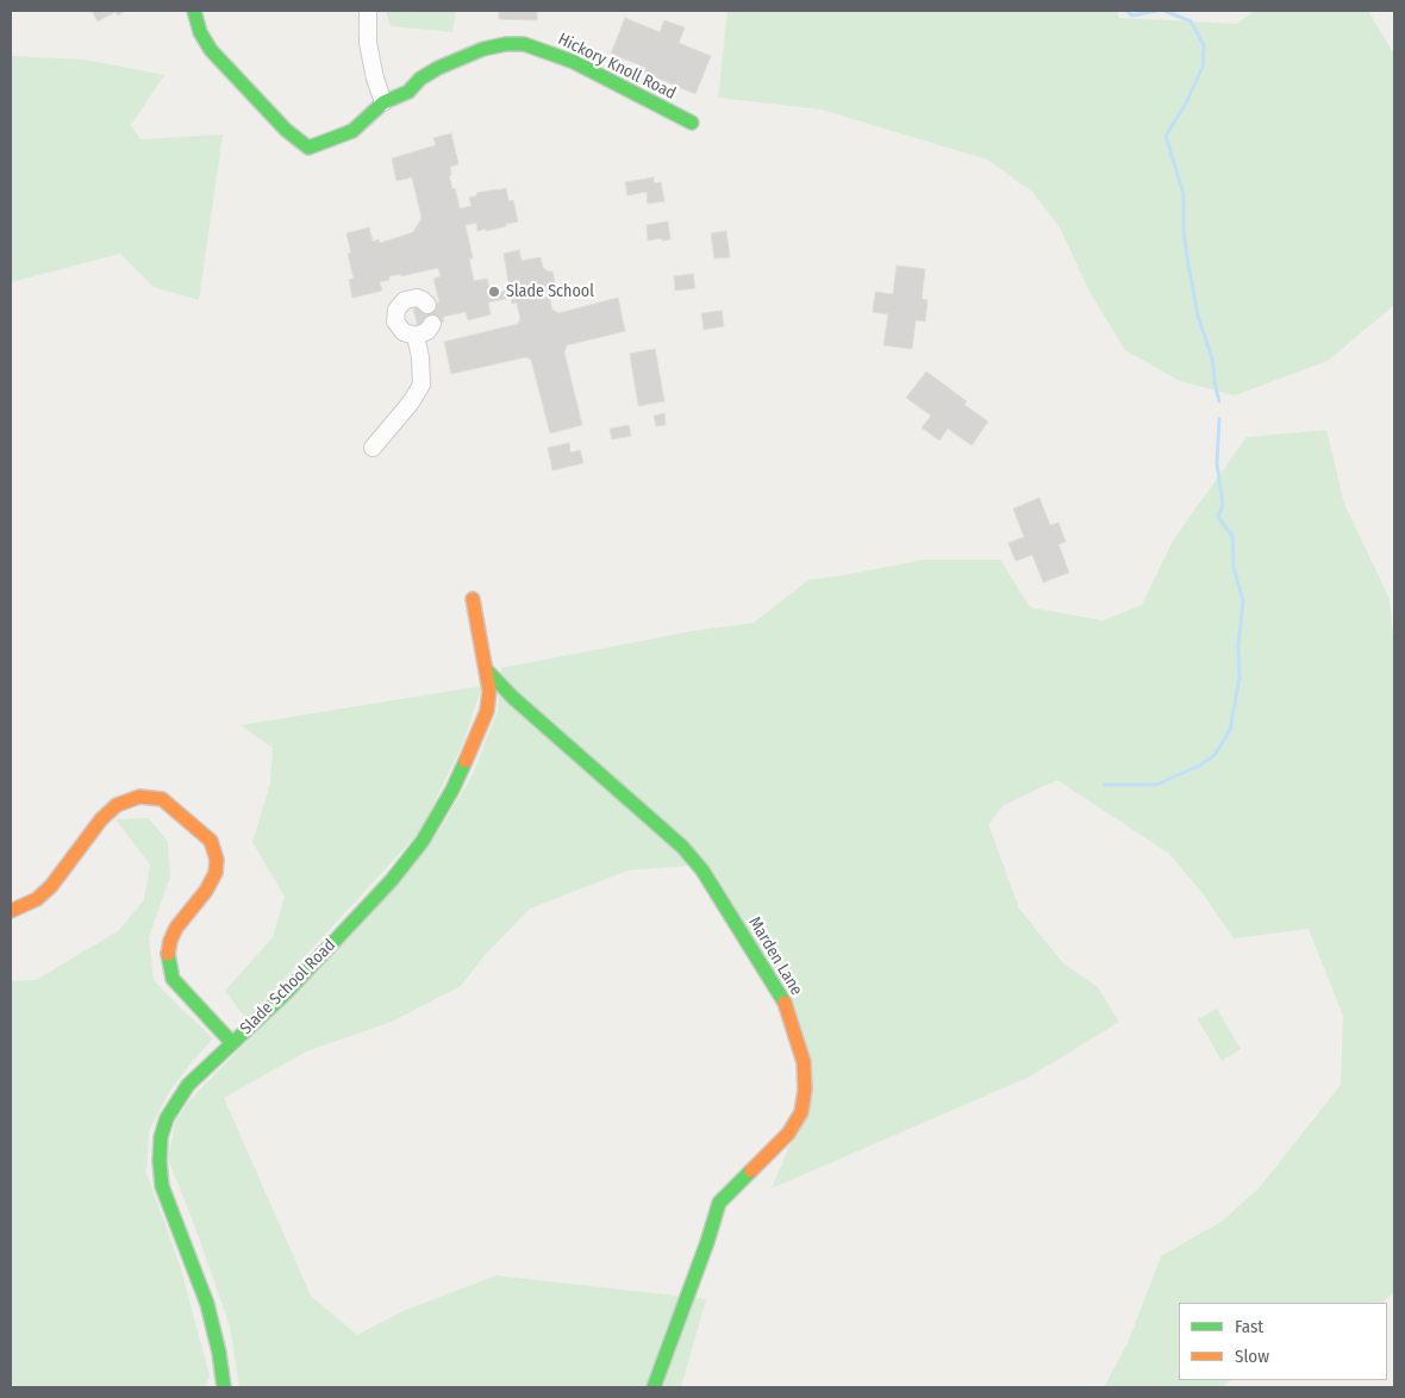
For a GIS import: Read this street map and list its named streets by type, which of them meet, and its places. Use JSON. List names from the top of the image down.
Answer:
{
  "streets": {
    "street": ["Hickory Knoll Road", "Marden Lane", "Slade School Road"]
  },
  "crossings": [
    ["Marden Lane", "Slade School Road"]
  ],
  "places": ["Slade School"],
  "legend": ["Fast", "Slow"]
}
